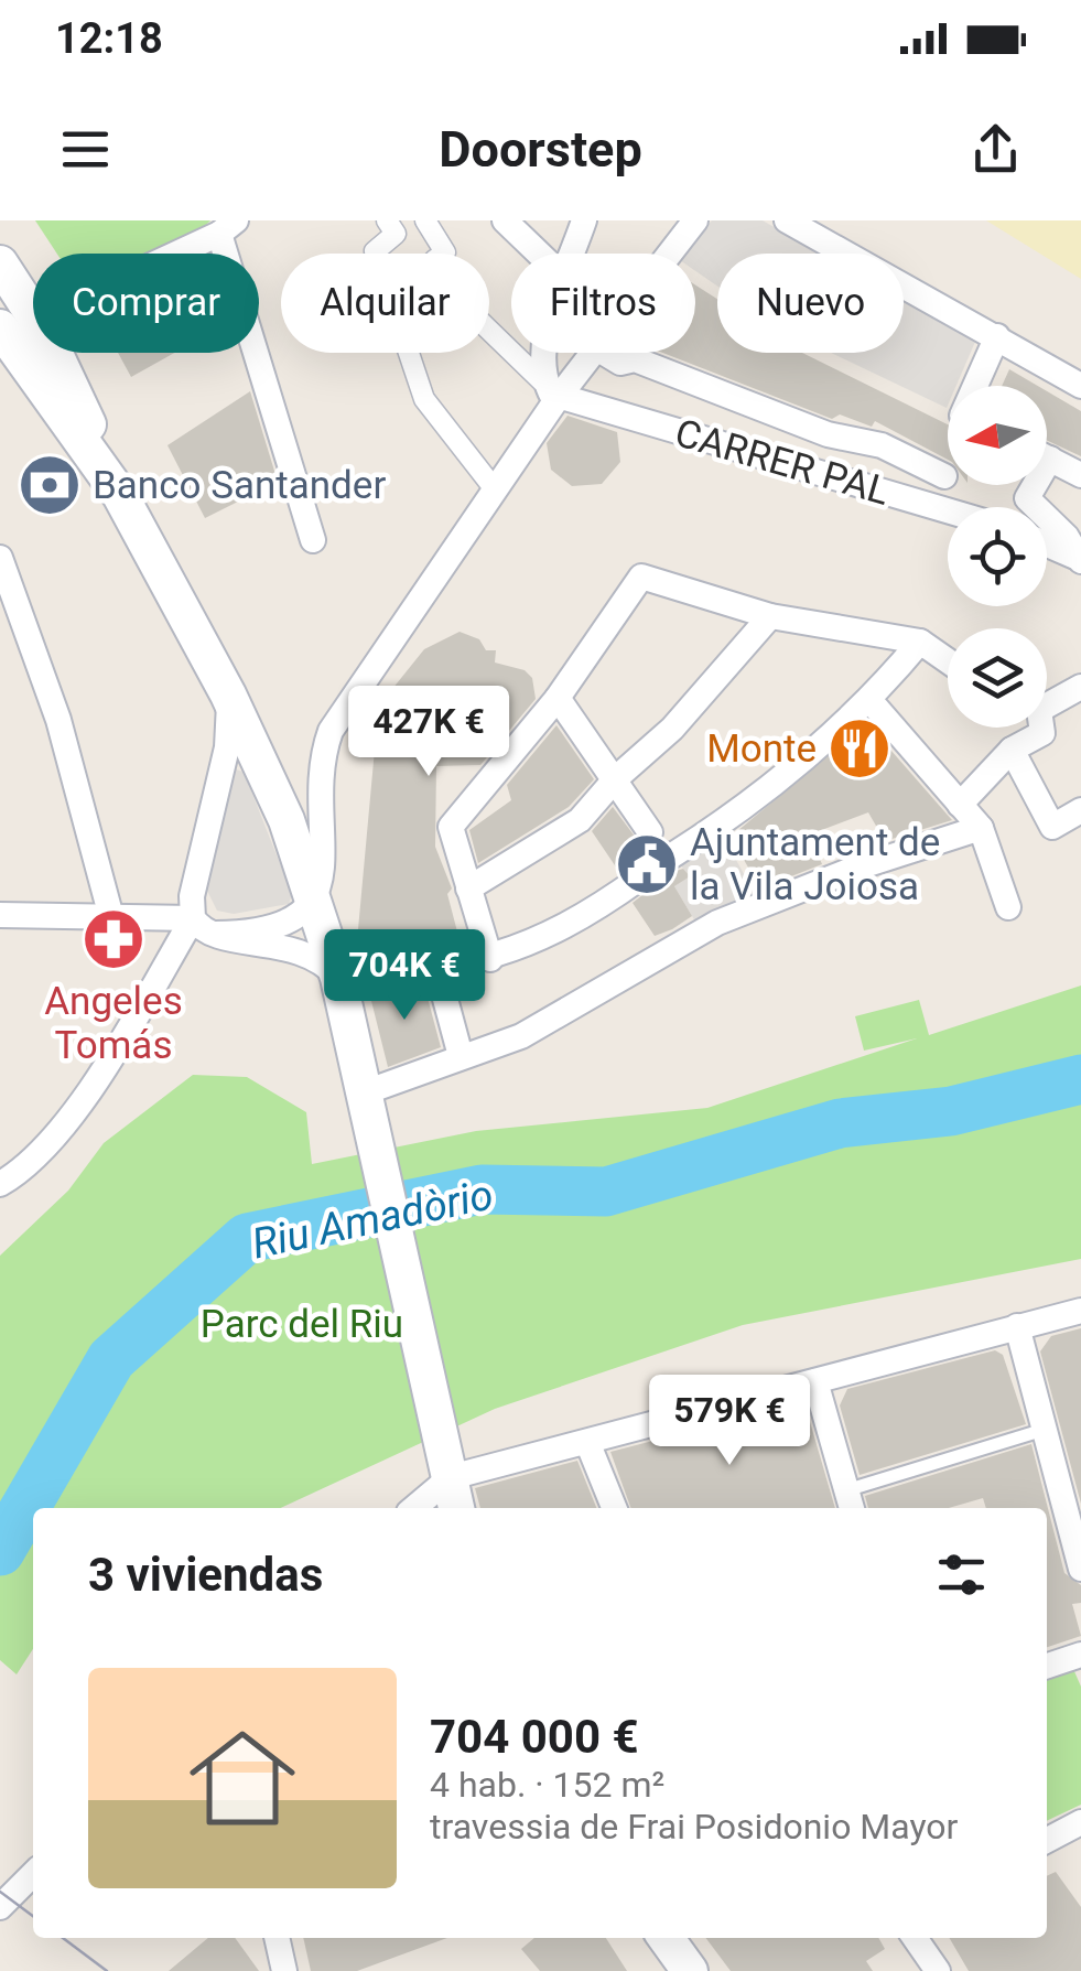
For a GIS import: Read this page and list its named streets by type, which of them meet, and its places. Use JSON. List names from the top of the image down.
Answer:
{
  "streets": {
    "street": ["CARRER PAL"]
  },
  "water": ["Riu Amadòrio"],
  "parks": ["Parc del Riu"],
  "places": {
    "bank": ["Banco Santander"],
    "restaurant": ["Monte"],
    "public building": ["Ajuntament de la Vila Joiosa"],
    "pharmacy": ["Angeles Tomás"]
  },
  "north": "left",
  "page": {
    "status": "12:18",
    "header": "Doorstep",
    "chip": [
      "Comprar",
      "Alquilar",
      "Filtros",
      "Nuevo"
    ],
    "price": ["427K €", "704K €", "579K €"],
    "heading": "3 viviendas",
    "list": [
      {
        "name": "704 000 €",
        "note": "4 hab. · 152 m² · travessia de Frai Posidonio Mayor"
      }
    ]
  }
}
